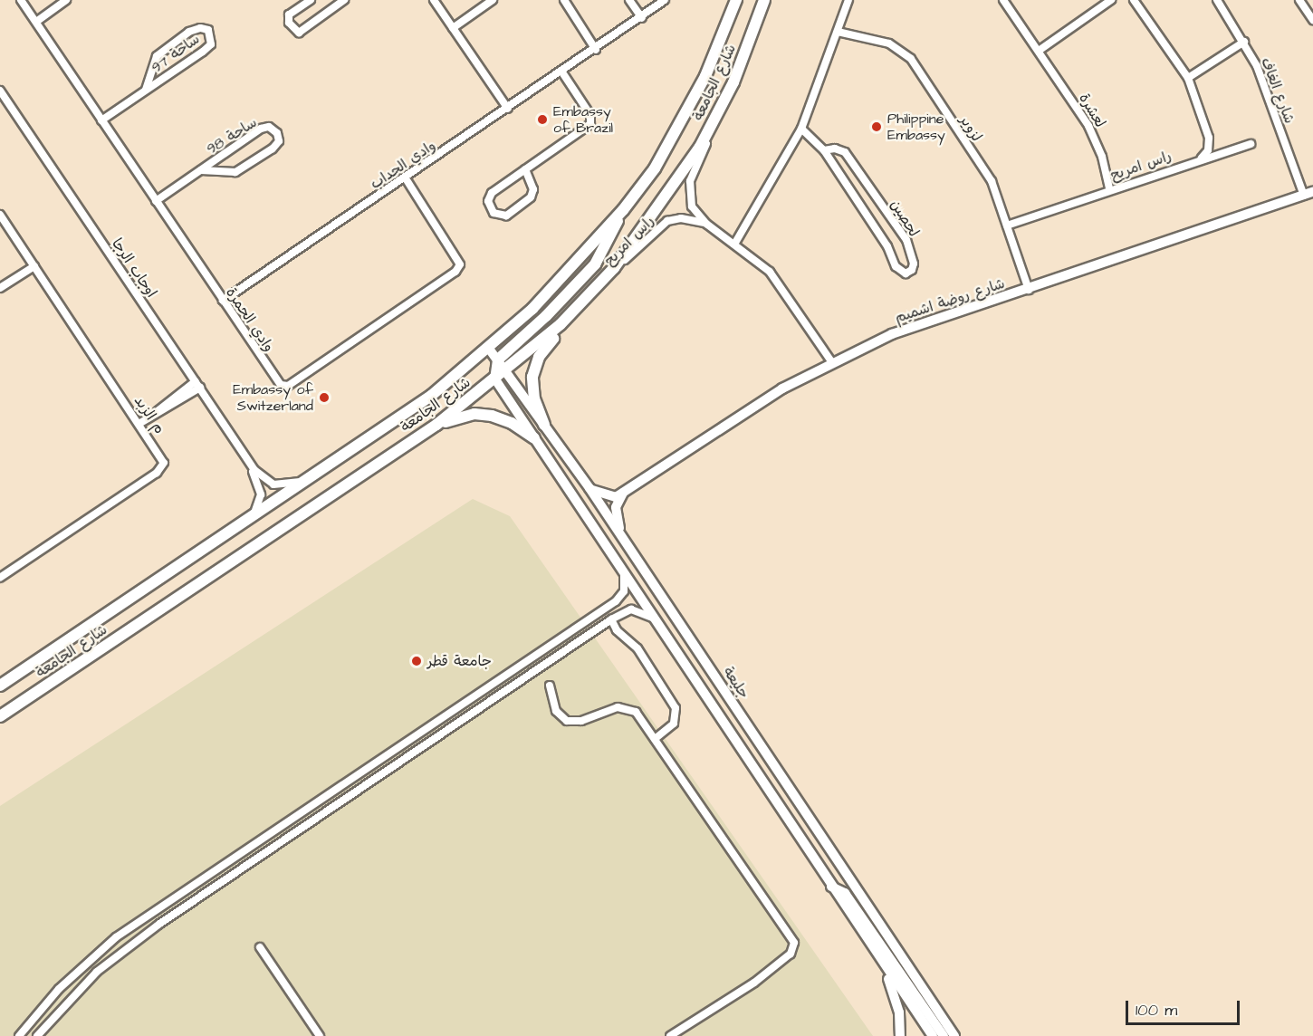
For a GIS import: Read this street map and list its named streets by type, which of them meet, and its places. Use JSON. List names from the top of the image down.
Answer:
{
  "streets": {
    "main road": ["شارع الجامعة", "شارع روضة اشميم", "جليعة"],
    "street": [
      "ساحة 97",
      "شارع الغاف",
      "لعشرة",
      "لزوير",
      "ساحة 98",
      "وادي الحداب",
      "راس امريح",
      "لحصين",
      "اوجاب الرجا",
      "وادي الحمرة",
      "م الزبد"
    ]
  },
  "crossings": [
    ["ساحة 97", "وادي الحمرة"],
    ["شارع الجامعة", "راس امريح"],
    ["شارع الجامعة", "اوجاب الرجا"],
    ["شارع الجامعة", "جليعة"],
    ["شارع الغاف", "شارع روضة اشميم"],
    ["لعشرة", "راس امريح"],
    ["لزوير", "راس امريح"],
    ["لزوير", "شارع روضة اشميم"],
    ["ساحة 98", "وادي الحمرة"],
    ["وادي الحداب", "وادي الحمرة"],
    ["راس امريح", "شارع روضة اشميم"]
  ],
  "places": [
    "Embassy of Brazil",
    "Philippine Embassy",
    "Embassy of Switzerland",
    "جامعة قطر"
  ],
  "scale_bar": "100 m"
}
